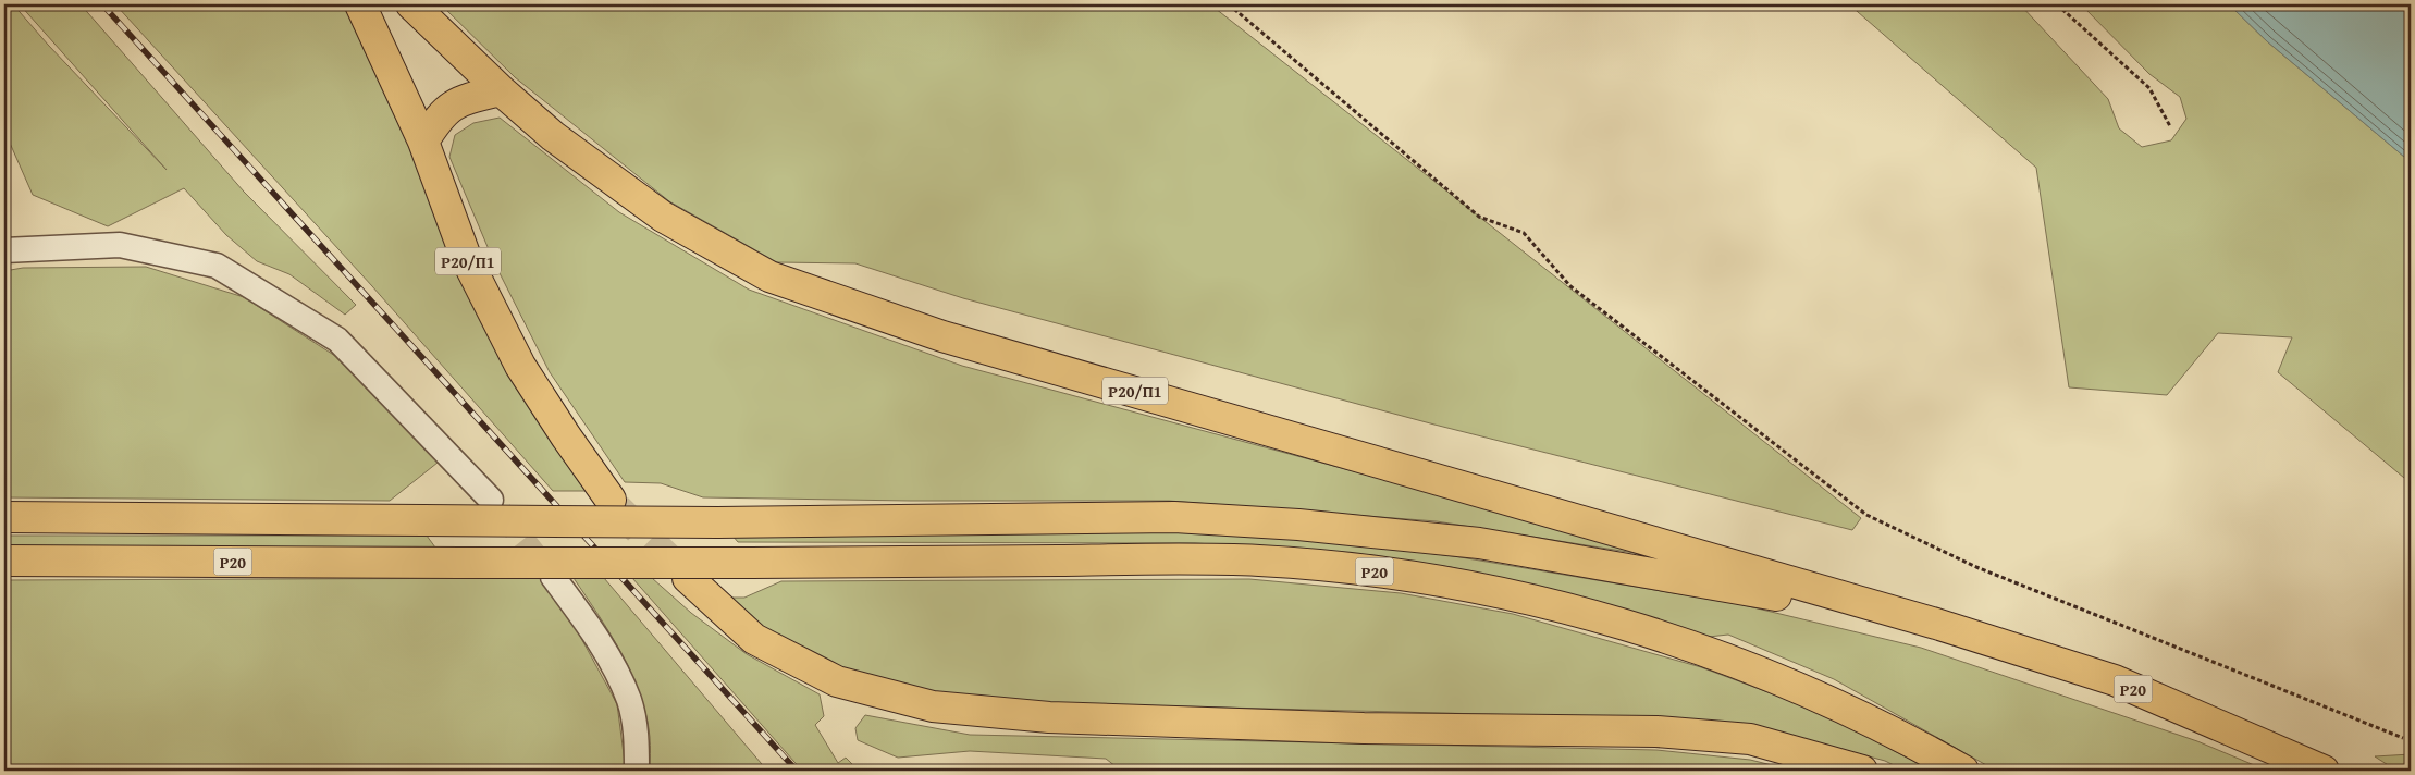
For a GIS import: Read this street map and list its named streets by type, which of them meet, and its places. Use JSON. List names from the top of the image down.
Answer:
{
  "streets": {
    "main road": ["Р20/П1", "Р20"]
  },
  "crossings": [
    ["Р20/П1", "Р20"]
  ]
}
